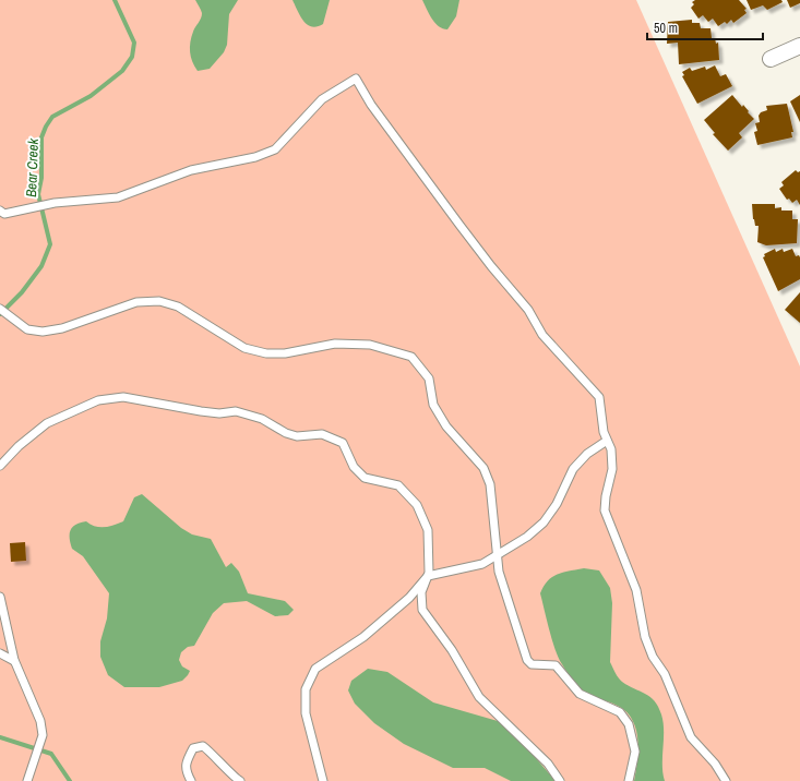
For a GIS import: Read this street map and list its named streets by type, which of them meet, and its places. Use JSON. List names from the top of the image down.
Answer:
{
  "water": ["Bear Creek"],
  "scale_bar": "50 m"
}
